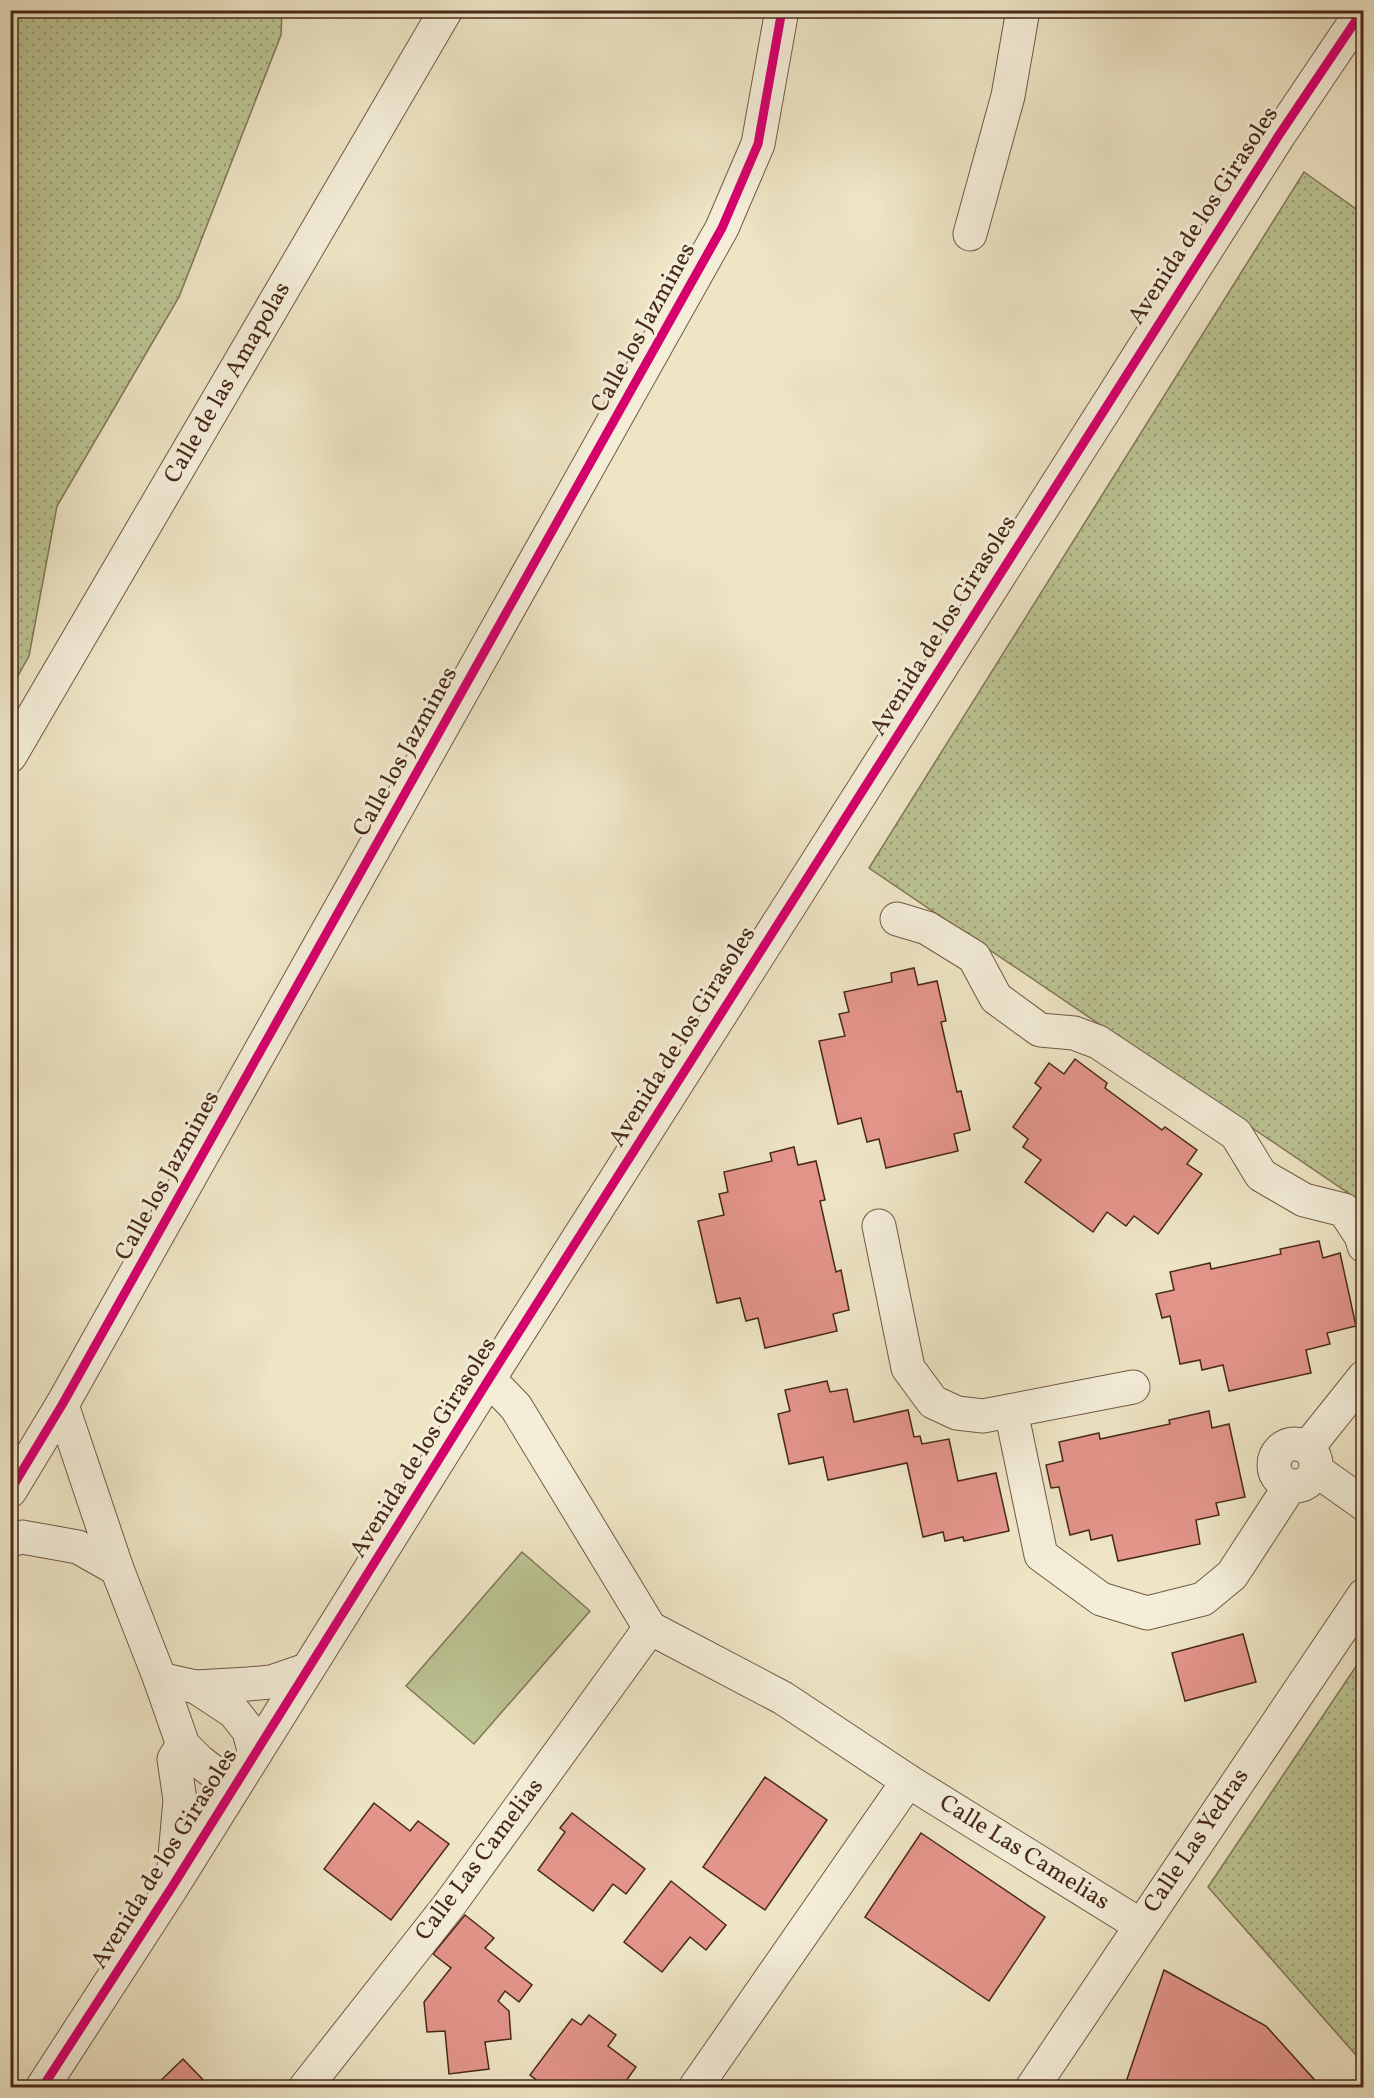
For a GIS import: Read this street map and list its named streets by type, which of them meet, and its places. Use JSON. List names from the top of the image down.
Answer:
{
  "streets": {
    "street": [
      "Avenida de los Girasoles",
      "Calle los Jazmines",
      "Calle de las Amapolas",
      "Calle Las Yedras",
      "Calle Las Camelias"
    ]
  },
  "crossings": [
    ["Calle Las Yedras", "Calle Las Camelias"]
  ]
}
